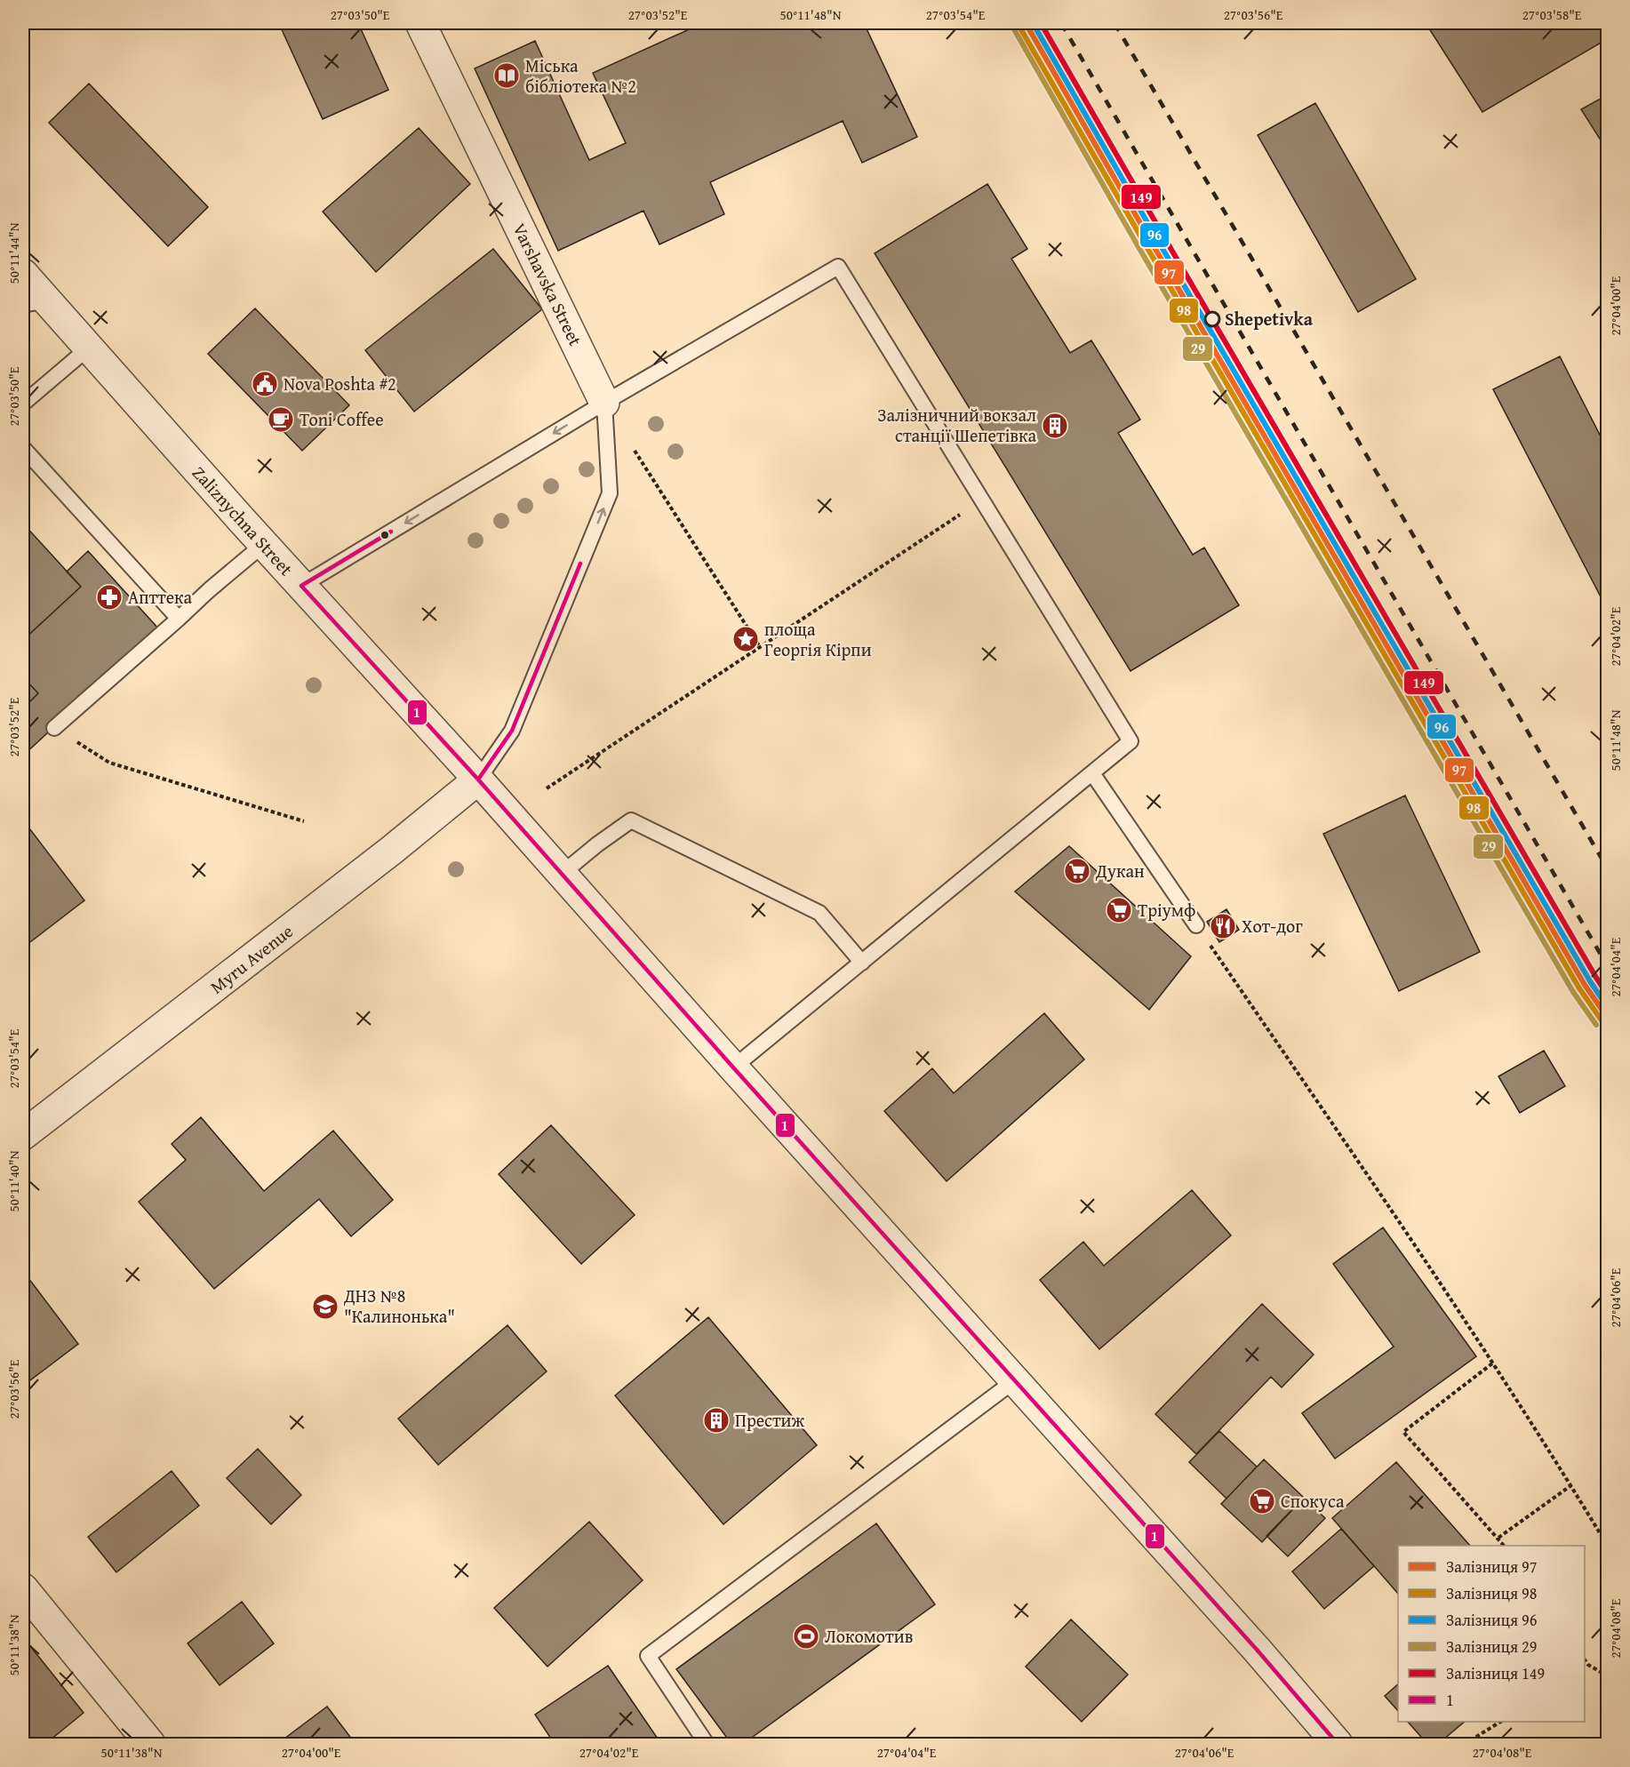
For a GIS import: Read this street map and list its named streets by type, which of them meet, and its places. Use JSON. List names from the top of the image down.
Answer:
{
  "streets": {
    "street": ["Varshavska Street", "Zaliznychna Street", "Myru Avenue"]
  },
  "crossings": [
    ["Zaliznychna Street", "Myru Avenue"]
  ],
  "places": {
    "library": ["Міська бібліотека №2"],
    "other": ["Shepetivka"],
    "public building": ["Nova Poshta #2"],
    "cafe": ["Toni Coffee"],
    "building": ["Залізничний вокзал станції Шепетівка", "Престиж"],
    "pharmacy": ["Апттека"],
    "place": ["площа Георгія Кірпи"],
    "supermarket": ["Дукан", "Тріумф", "Спокуса"],
    "restaurant": ["Хот-дог"],
    "school or university": ["ДНЗ №8 \"Калинонька\""],
    "sports": ["Локомотив"]
  },
  "lines": [
    "rail line 97",
    "rail line 96",
    "rail line 149",
    "rail line 98",
    "rail line 29",
    "transit line 1"
  ],
  "legend": [
    "Залізниця 97",
    "Залізниця 98",
    "Залізниця 96",
    "Залізниця 29",
    "Залізниця 149",
    "1"
  ],
  "coordinates": [
    "27°03'50\"E",
    "27°03'52\"E",
    "50°11'48\"N",
    "27°03'54\"E",
    "27°03'56\"E",
    "27°03'58\"E",
    "50°11'44\"N",
    "27°04'00\"E",
    "27°04'02\"E",
    "27°04'04\"E",
    "50°11'40\"N",
    "27°04'06\"E",
    "27°04'08\"E",
    "50°11'38\"N"
  ]
}
